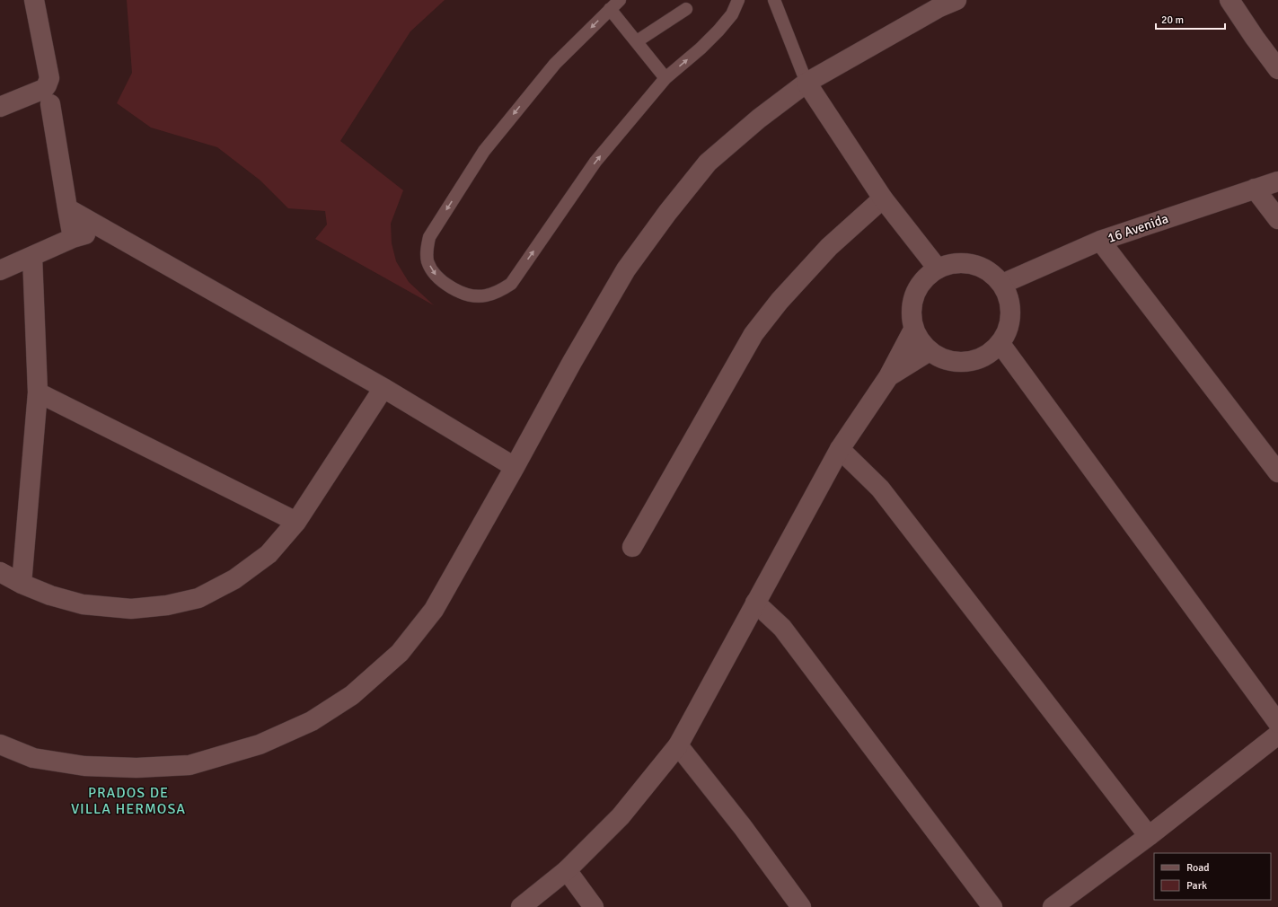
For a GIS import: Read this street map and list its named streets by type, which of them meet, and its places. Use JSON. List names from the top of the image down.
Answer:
{
  "streets": {
    "street": ["16 Avenida"]
  },
  "districts": ["PRADOS DE VILLA HERMOSA"],
  "legend": ["Road", "Park"],
  "scale_bar": "20 m"
}
